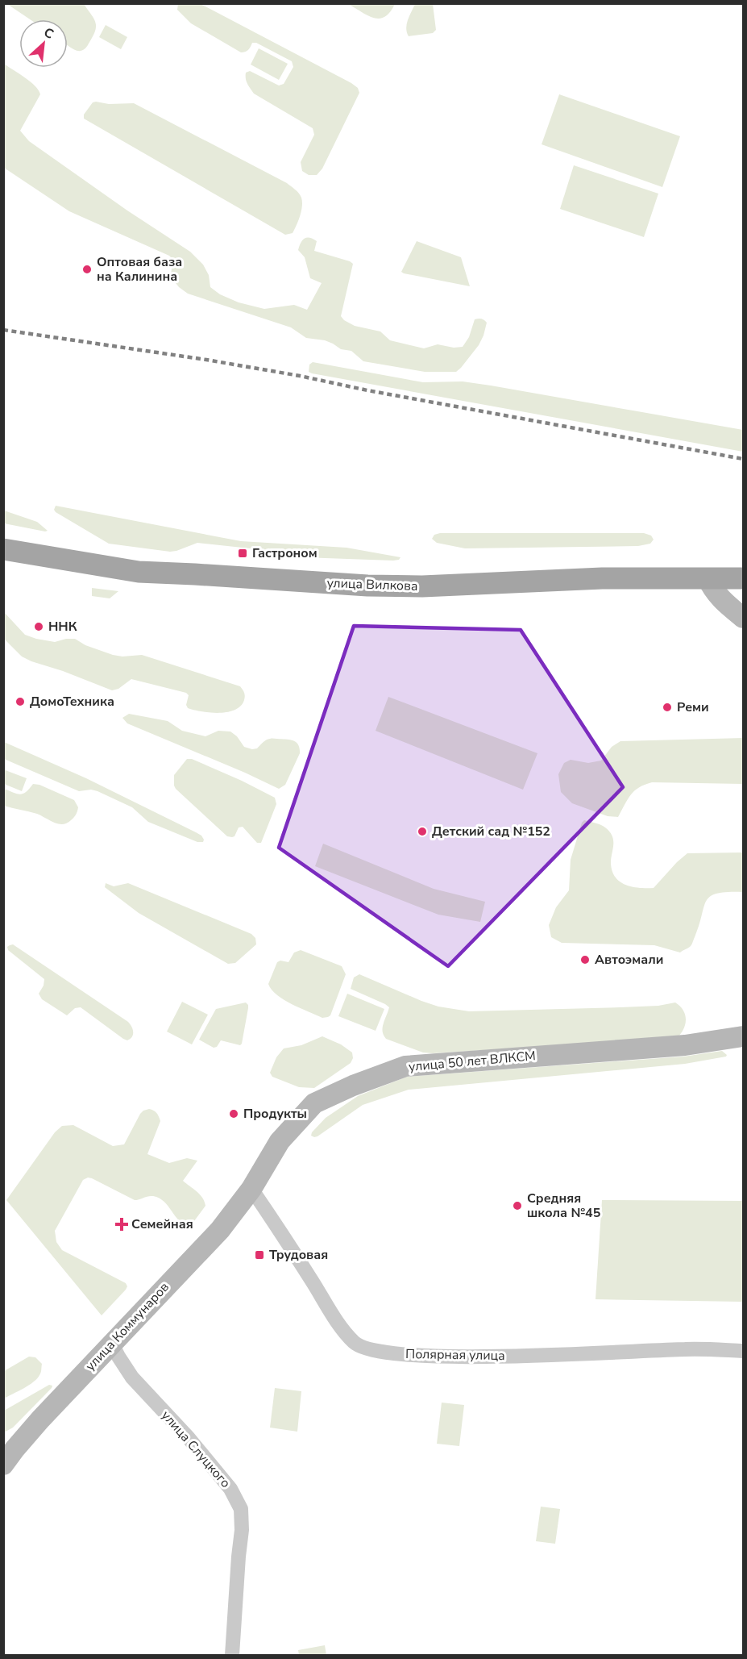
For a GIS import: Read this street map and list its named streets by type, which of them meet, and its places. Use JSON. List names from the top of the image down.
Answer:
{
  "streets": {
    "main road": ["улица Вилкова", "улица 50 лет ВЛКСМ", "улица Коммунаров"],
    "street": ["Полярная улица", "улица Слуцкого"]
  },
  "crossings": [
    ["улица 50 лет ВЛКСМ", "улица Коммунаров"],
    ["улица 50 лет ВЛКСМ", "Полярная улица"],
    ["улица Коммунаров", "Полярная улица"],
    ["улица Коммунаров", "улица Слуцкого"]
  ],
  "places": {
    "other": [
      "Оптовая база на Калинина",
      "ННК",
      "ДомоТехника",
      "Реми",
      "Детский сад №152",
      "Автоэмали",
      "Продукты",
      "Средняя школа №45"
    ],
    "transit": ["Гастроном", "Трудовая"],
    "health": ["Семейная"]
  },
  "north": "top right"
}
